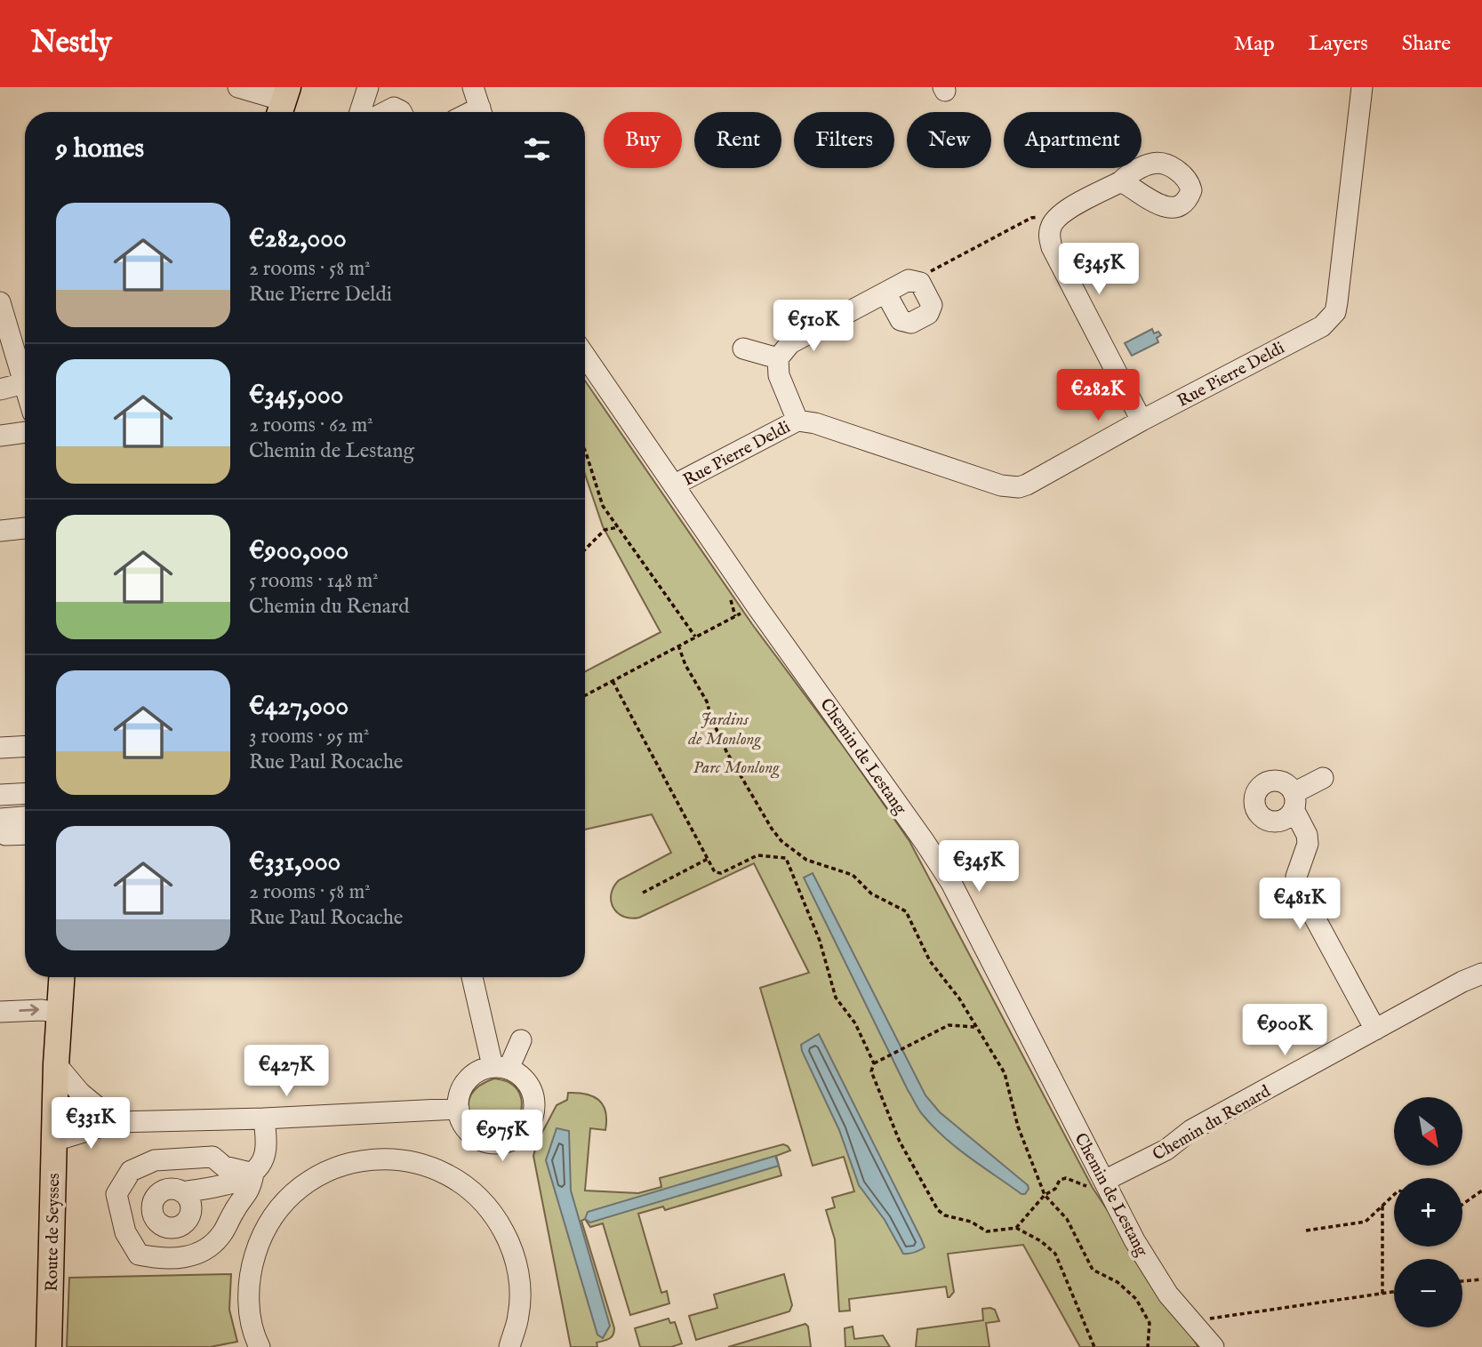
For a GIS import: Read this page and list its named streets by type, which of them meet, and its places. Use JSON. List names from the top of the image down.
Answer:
{
  "streets": {
    "main road": ["Route de Seysses"],
    "street": ["Rue Pierre Deldi", "Chemin de Lestang", "Chemin du Renard"]
  },
  "crossings": [
    ["Rue Pierre Deldi", "Chemin de Lestang"],
    ["Chemin de Lestang", "Chemin du Renard"]
  ],
  "parks": ["Jardins de Monlong", "Parc Monlong"],
  "north": "bottom right",
  "page": {
    "header": "Nestly",
    "nav": ["Map", "Layers", "Share"],
    "chip": [
      "Buy",
      "Rent",
      "Filters",
      "New",
      "Apartment"
    ],
    "heading": "9 homes",
    "list": [
      {
        "name": "€282,000",
        "note": "2 rooms · 58 m² · Rue Pierre Deldi"
      },
      {
        "name": "€345,000",
        "note": "2 rooms · 62 m² · Chemin de Lestang"
      },
      {
        "name": "€900,000",
        "note": "5 rooms · 148 m² · Chemin du Renard"
      },
      {
        "name": "€427,000",
        "note": "3 rooms · 95 m² · Rue Paul Rocache"
      },
      {
        "name": "€331,000",
        "note": "2 rooms · 58 m² · Rue Paul Rocache"
      }
    ],
    "price": [
      "€345K",
      "€510K",
      "€282K",
      "€345K",
      "€481K",
      "€900K",
      "€427K",
      "€331K",
      "€975K"
    ],
    "map_buttons": ["+", "−"]
  }
}
